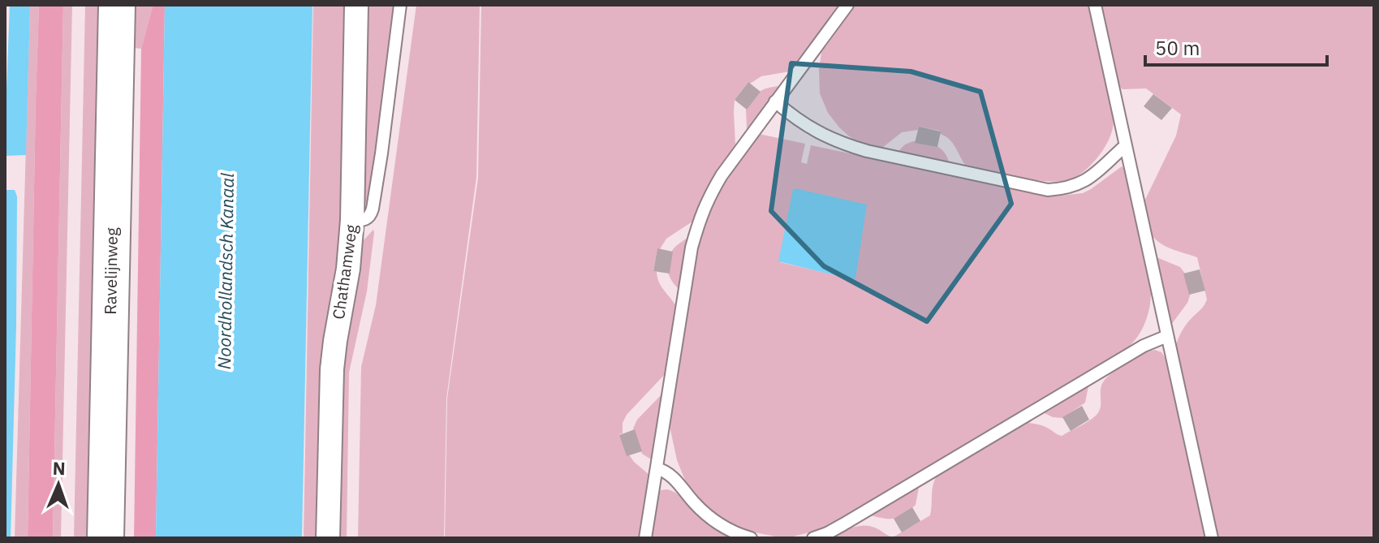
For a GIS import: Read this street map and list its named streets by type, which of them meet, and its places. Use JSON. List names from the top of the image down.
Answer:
{
  "streets": {
    "main road": ["Ravelijnweg"],
    "street": ["Chathamweg"]
  },
  "water": ["Noordhollandsch Kanaal"],
  "scale_bar": "50 m",
  "north": "top"
}
